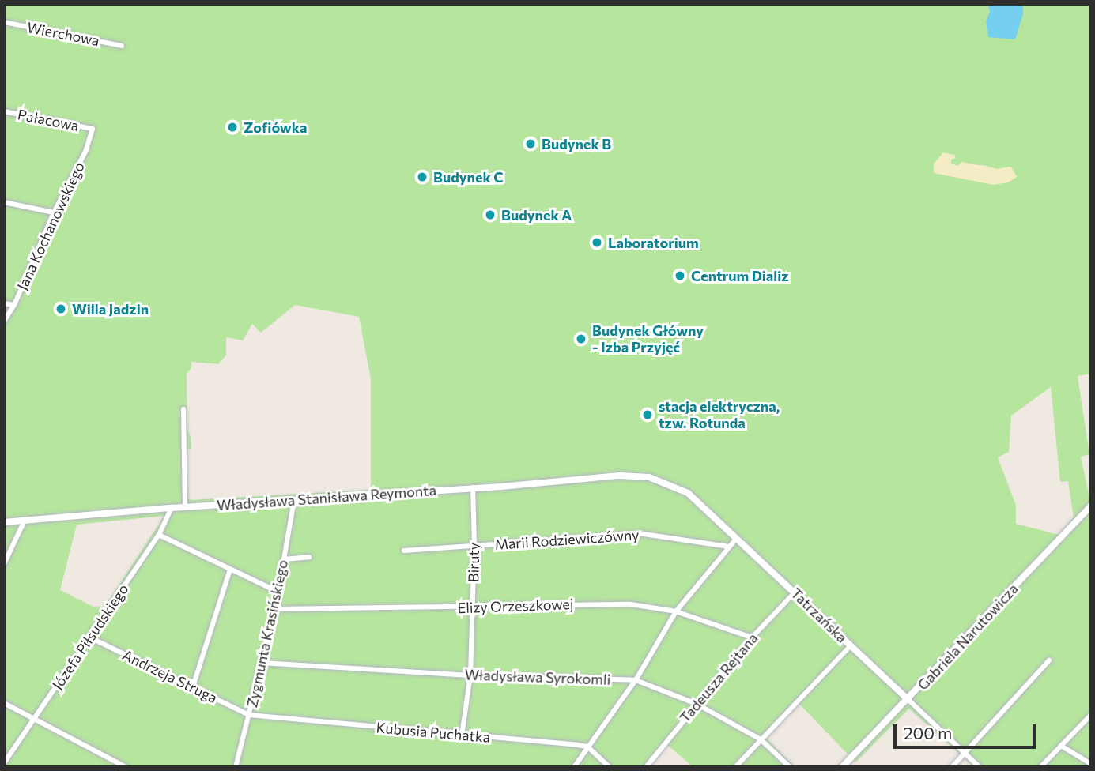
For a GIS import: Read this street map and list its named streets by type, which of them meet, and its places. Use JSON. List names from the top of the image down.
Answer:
{
  "streets": {
    "street": [
      "Wierchowa",
      "Pałacowa",
      "Jana Kochanowskiego",
      "Władysława Stanisława Reymonta",
      "Marii Rodziewiczówny",
      "Biruty",
      "Elizy Orzeszkowej",
      "Tatrzańska",
      "Zygmunta Krasińskiego",
      "Józefa Piłsudskiego",
      "Gabriela Narutowicza",
      "Andrzeja Struga",
      "Władysława Syrokomli",
      "Tadeusza Rejtana",
      "Kubusia Puchatka"
    ]
  },
  "crossings": [
    ["Pałacowa", "Jana Kochanowskiego"],
    ["Władysława Stanisława Reymonta", "Biruty"],
    ["Władysława Stanisława Reymonta", "Tatrzańska"],
    ["Władysława Stanisława Reymonta", "Zygmunta Krasińskiego"],
    ["Władysława Stanisława Reymonta", "Józefa Piłsudskiego"],
    ["Marii Rodziewiczówny", "Biruty"],
    ["Biruty", "Elizy Orzeszkowej"],
    ["Biruty", "Władysława Syrokomli"],
    ["Biruty", "Kubusia Puchatka"],
    ["Elizy Orzeszkowej", "Zygmunta Krasińskiego"],
    ["Elizy Orzeszkowej", "Tadeusza Rejtana"],
    ["Tatrzańska", "Gabriela Narutowicza"],
    ["Tatrzańska", "Tadeusza Rejtana"],
    ["Zygmunta Krasińskiego", "Andrzeja Struga"],
    ["Zygmunta Krasińskiego", "Władysława Syrokomli"],
    ["Zygmunta Krasińskiego", "Kubusia Puchatka"],
    ["Józefa Piłsudskiego", "Andrzeja Struga"],
    ["Andrzeja Struga", "Kubusia Puchatka"],
    ["Władysława Syrokomli", "Tadeusza Rejtana"]
  ],
  "places": [
    "Zofiówka",
    "Budynek B",
    "Budynek C",
    "Budynek A",
    "Laboratorium",
    "Centrum Dializ",
    "Willa Jadzin",
    "Budynek Główny - Izba Przyjęć",
    "stacja elektryczna, tzw. Rotunda"
  ],
  "scale_bar": "200 m"
}
